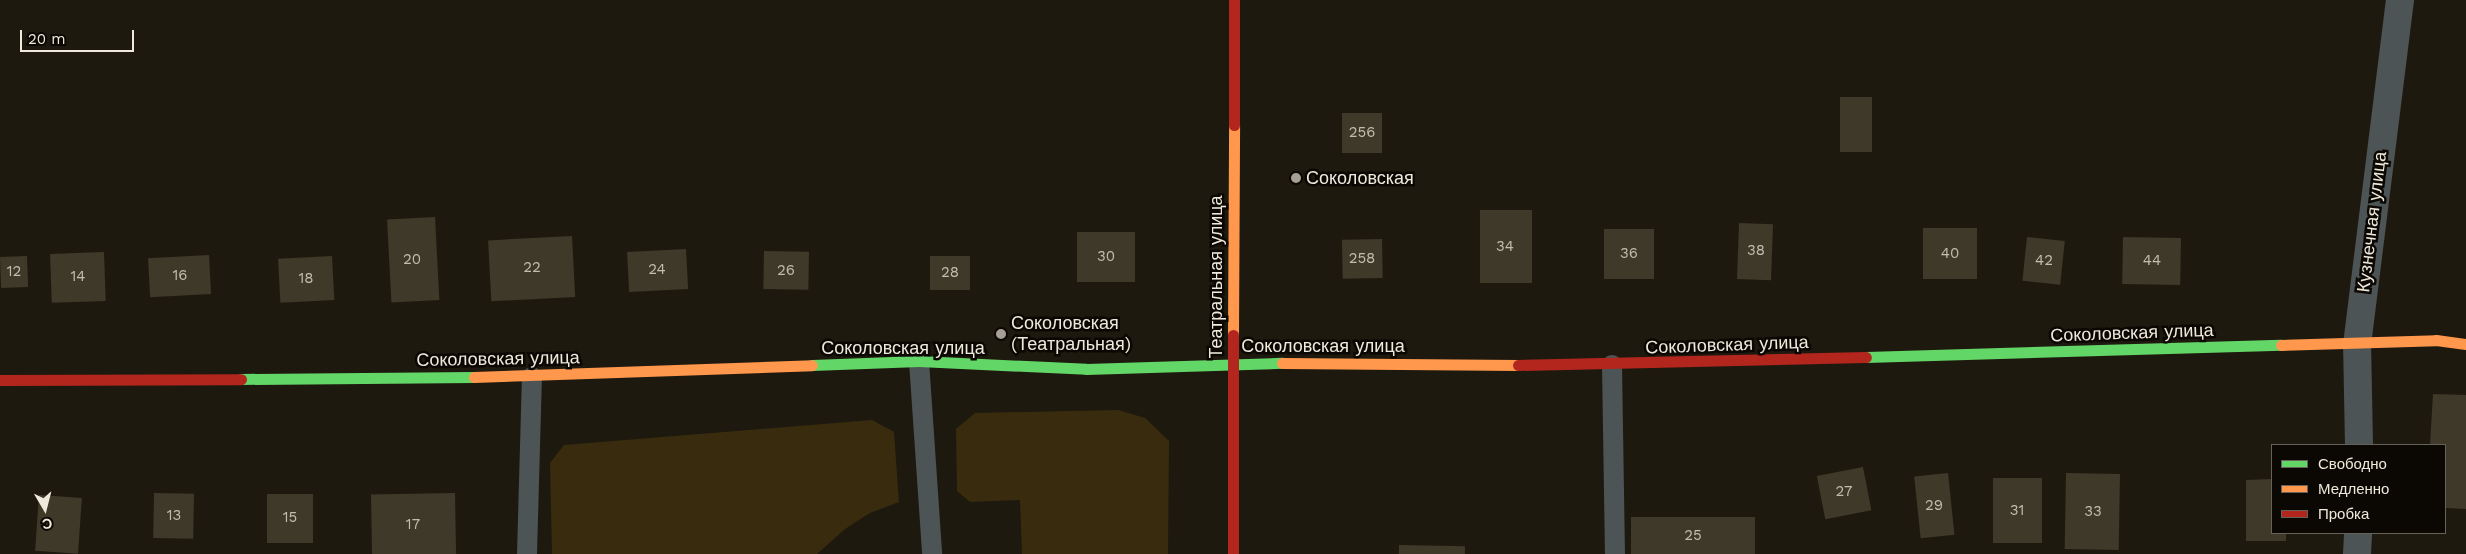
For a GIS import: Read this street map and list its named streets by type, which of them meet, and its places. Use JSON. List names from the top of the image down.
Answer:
{
  "streets": {
    "street": ["Кузнечная улица", "Театральная улица", "Соколовская улица"]
  },
  "crossings": [
    ["Кузнечная улица", "Соколовская улица"],
    ["Театральная улица", "Соколовская улица"]
  ],
  "places": ["Соколовская", "Соколовская (Театральная)"],
  "house_numbers": [
    "256",
    "34",
    "38",
    "36",
    "40",
    "30",
    "258",
    "20",
    "42",
    "44",
    "22",
    "24",
    "26",
    "12",
    "28",
    "16",
    "14",
    "18",
    "27",
    "29",
    "31",
    "33",
    "13",
    "15",
    "17",
    "25"
  ],
  "legend": ["Свободно", "Медленно", "Пробка"],
  "scale_bar": "20 m",
  "north": "bottom"
}
